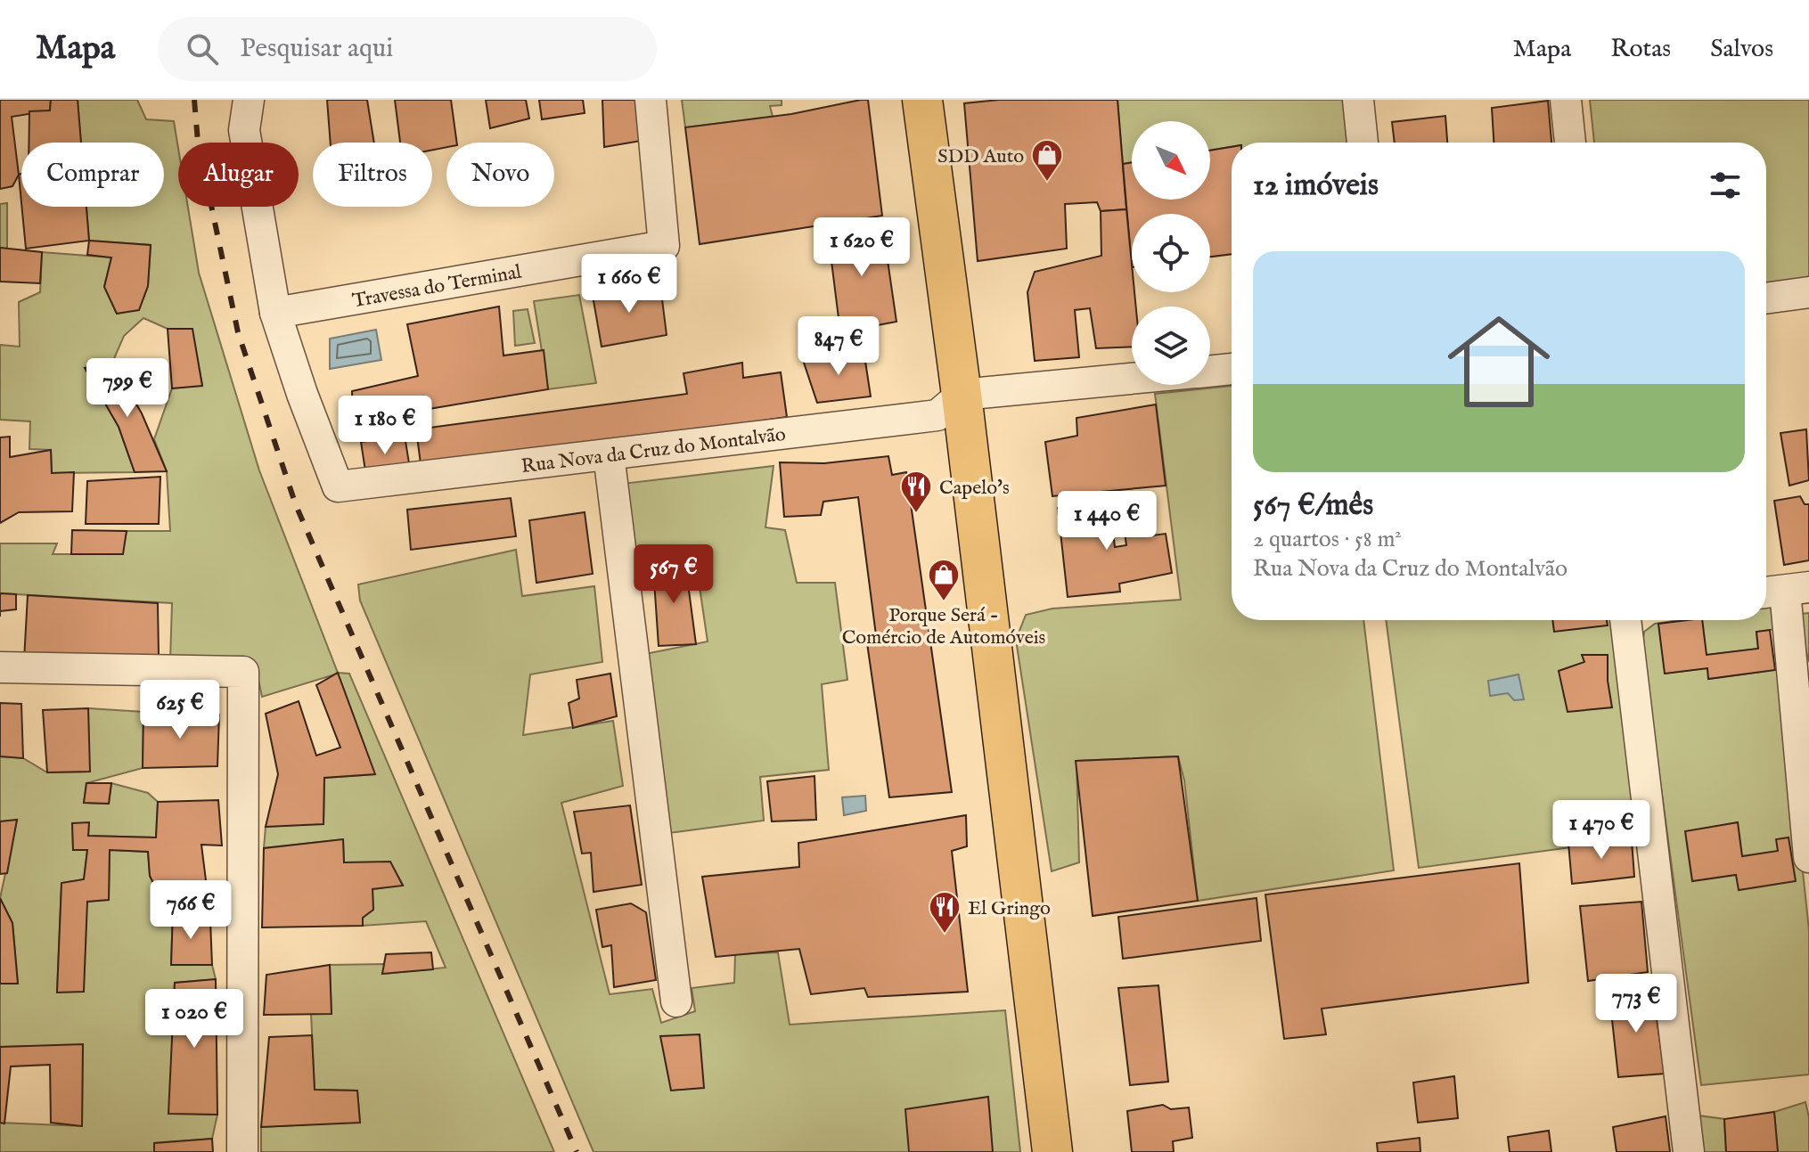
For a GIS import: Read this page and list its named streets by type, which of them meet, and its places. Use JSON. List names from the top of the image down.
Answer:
{
  "streets": {
    "street": ["Travessa do Terminal", "Rua Nova da Cruz do Montalvão"]
  },
  "crossings": [
    ["Travessa do Terminal", "Rua Nova da Cruz do Montalvão"]
  ],
  "places": {
    "shop": ["SDD Auto", "Porque Será - Comércio de Automóveis"],
    "restaurant": ["Capelo's", "El Gringo"]
  },
  "north": "bottom right",
  "page": {
    "header": "Mapa",
    "search": "Pesquisar aqui",
    "nav": ["Mapa", "Rotas", "Salvos"],
    "chip": [
      "Comprar",
      "Alugar",
      "Filtros",
      "Novo"
    ],
    "heading": "12 imóveis",
    "price": [
      "1 620 €",
      "1 660 €",
      "847 €",
      "799 €",
      "1 180 €",
      "1 440 €",
      "567 €",
      "625 €",
      "1 470 €",
      "766 €",
      "773 €",
      "1 020 €"
    ],
    "list": [
      {
        "name": "567 €/mês",
        "note": "2 quartos · 58 m² · Rua Nova da Cruz do Montalvão"
      }
    ]
  }
}
